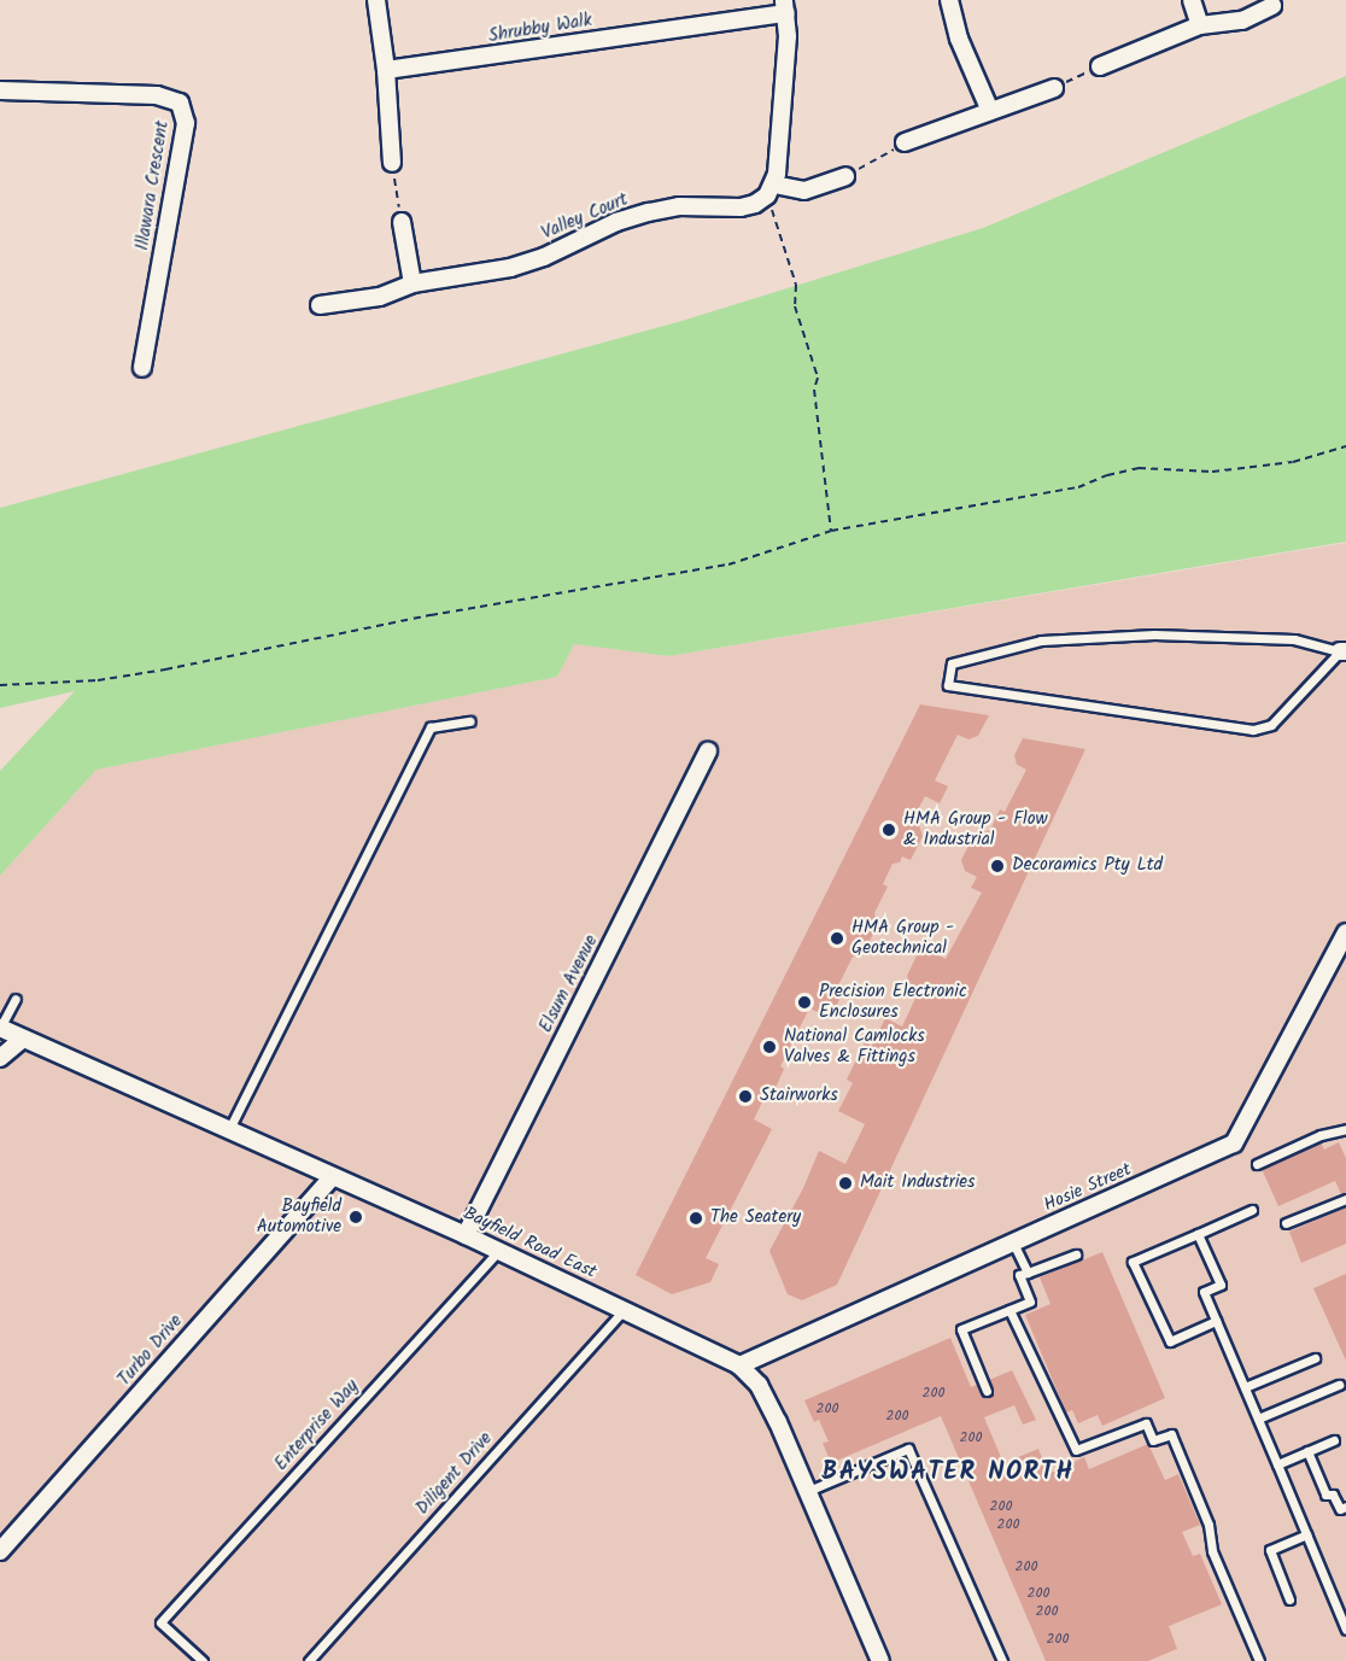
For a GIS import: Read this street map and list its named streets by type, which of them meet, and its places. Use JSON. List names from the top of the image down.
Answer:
{
  "streets": {
    "street": [
      "Shrubby Walk",
      "Illawara Crescent",
      "Valley Court",
      "Elsum Avenue",
      "Hosie Street",
      "Bayfield Road East",
      "Turbo Drive"
    ],
    "lane": ["Enterprise Way", "Diligent Drive"]
  },
  "crossings": [
    ["Elsum Avenue", "Bayfield Road East"],
    ["Hosie Street", "Bayfield Road East"],
    ["Bayfield Road East", "Turbo Drive"],
    ["Bayfield Road East", "Enterprise Way"],
    ["Bayfield Road East", "Diligent Drive"]
  ],
  "districts": ["BAYSWATER NORTH"],
  "places": [
    "HMA Group - Flow & Industrial",
    "Decoramics Pty Ltd",
    "HMA Group - Geotechnical",
    "Precision Electronic Enclosures",
    "National Camlocks Valves & Fittings",
    "Stairworks",
    "Mait Industries",
    "Bayfield Automotive",
    "The Seatery"
  ],
  "house_numbers": [
    "200",
    "200",
    "200",
    "200",
    "200",
    "200",
    "200",
    "200",
    "200",
    "200"
  ]
}
